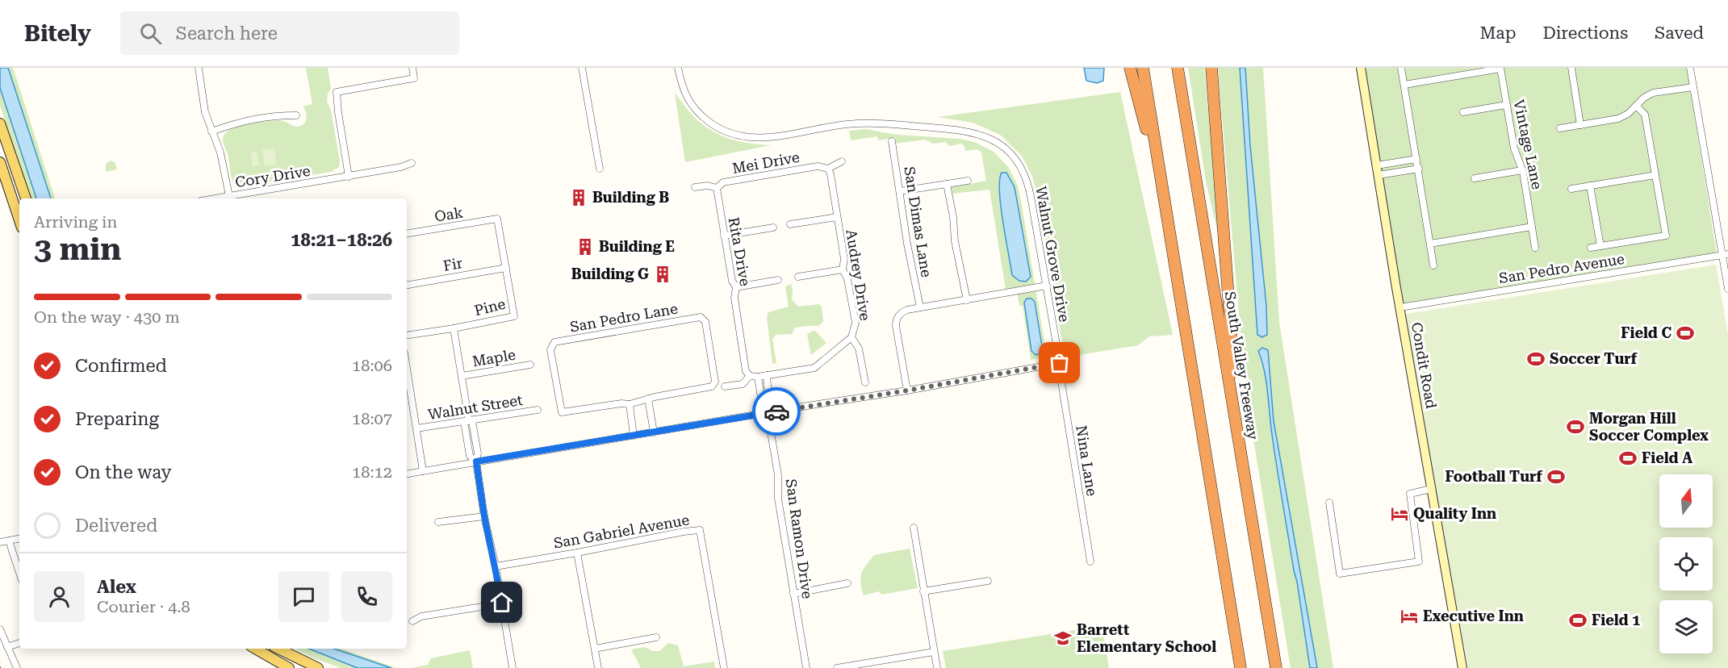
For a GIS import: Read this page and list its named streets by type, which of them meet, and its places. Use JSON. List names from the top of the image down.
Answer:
{
  "streets": {
    "highway": ["South Valley Freeway"],
    "street": [
      "Vintage Lane",
      "Mei Drive",
      "Cory Drive",
      "Oak",
      "San Dimas Lane",
      "Rita Drive",
      "Walnut Grove Drive",
      "Fir",
      "San Pedro Avenue",
      "Audrey Drive",
      "Pine",
      "San Pedro Lane",
      "Maple",
      "Condit Road",
      "Walnut Street",
      "Nina Lane",
      "San Gabriel Avenue",
      "San Ramon Drive"
    ]
  },
  "crossings": [
    ["Mei Drive", "Rita Drive"],
    ["Mei Drive", "Audrey Drive"],
    ["Oak", "Pine"],
    ["Walnut Grove Drive", "Nina Lane"],
    ["Fir", "Pine"],
    ["San Pedro Avenue", "Condit Road"]
  ],
  "places": {
    "building": ["Building B", "Building E", "Building G"],
    "sports": [
      "Field C",
      "Soccer Turf",
      "Morgan Hill Soccer Complex",
      "Field A",
      "Football Turf",
      "Field 1"
    ],
    "hotel": ["Quality Inn", "Executive Inn"],
    "school or university": ["Barrett Elementary School"]
  },
  "north": "top",
  "page": {
    "header": "Bitely",
    "search": "Search here",
    "nav": ["Map", "Directions", "Saved"],
    "heading": ["3 min", "Arriving in", "18:21–18:26"],
    "panel": ["Alex", "Courier · 4.8"],
    "bar": "On the way · 430 m",
    "list": [
      ["Confirmed", "18:06"],
      ["Preparing", "18:07"],
      ["On the way", "18:12"],
      "Delivered"
    ]
  }
}
